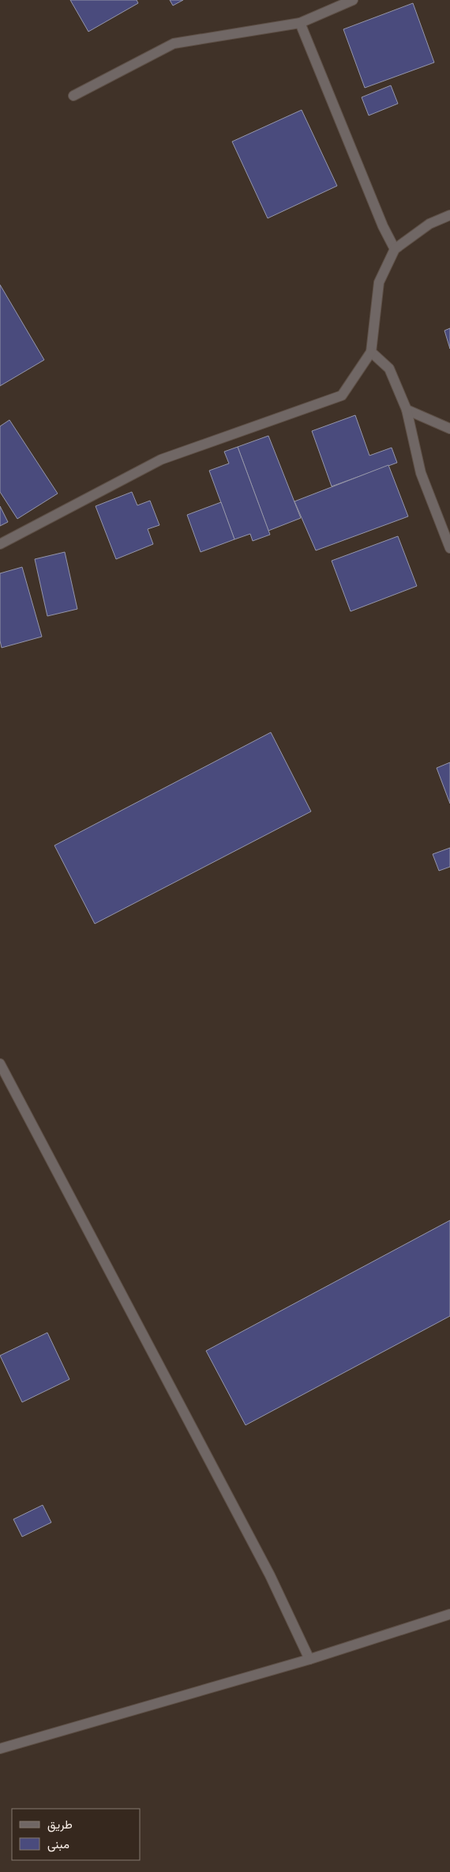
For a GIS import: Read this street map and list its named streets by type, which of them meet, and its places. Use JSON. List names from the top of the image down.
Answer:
{
  "legend": ["طريق", "مبنى"]
}
